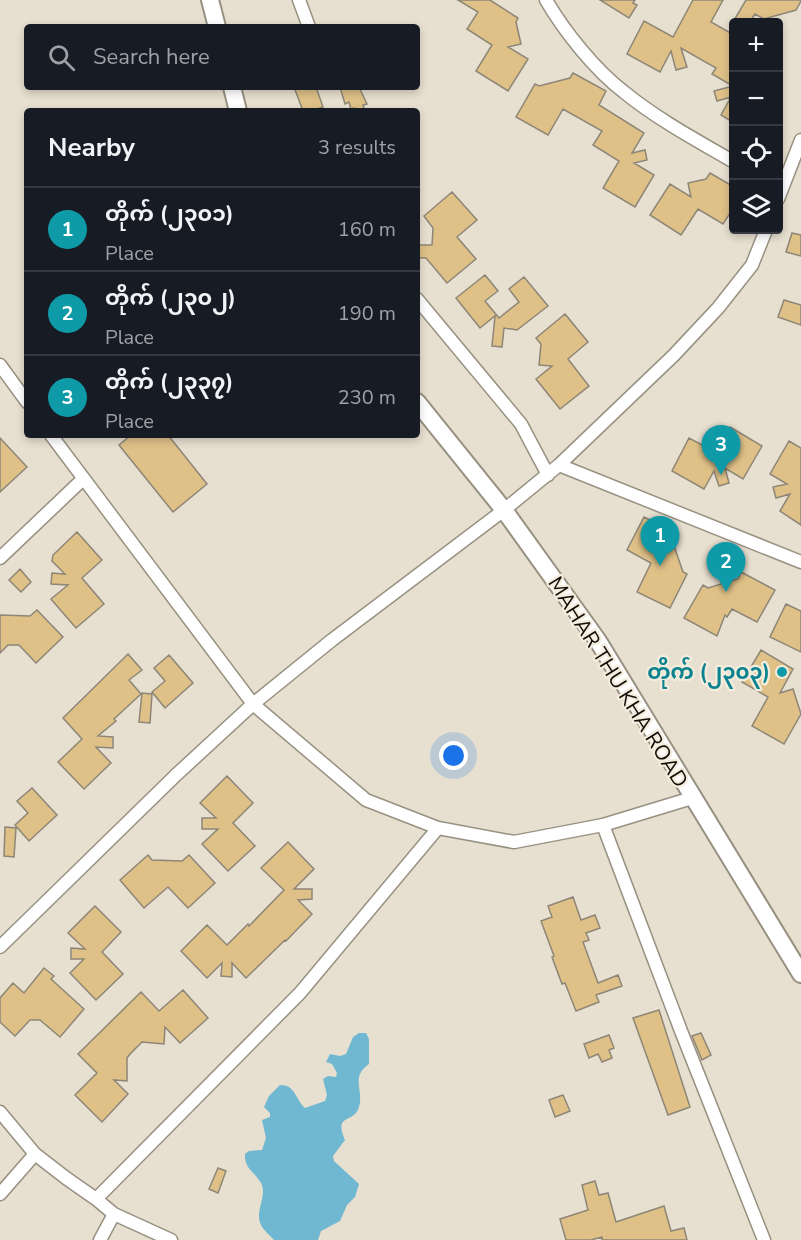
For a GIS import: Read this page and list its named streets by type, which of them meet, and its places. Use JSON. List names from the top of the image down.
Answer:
{
  "streets": {
    "main road": ["MAHAR THU KHA ROAD"]
  },
  "places": ["တိုက် (၂၃၀၃)"],
  "page": {
    "map_buttons": ["+", "−"],
    "search": "Search here",
    "heading": ["Nearby", "3 results"],
    "list": [
      {
        "mark": "1",
        "name": "တိုက် (၂၃၀၁)",
        "note": "Place",
        "value": "160 m"
      },
      {
        "mark": "2",
        "name": "တိုက် (၂၃၀၂)",
        "note": "Place",
        "value": "190 m"
      },
      {
        "mark": "3",
        "name": "တိုက် (၂၃၃၇)",
        "note": "Place",
        "value": "230 m"
      }
    ],
    "pins": ["3", "1", "2"]
  }
}
